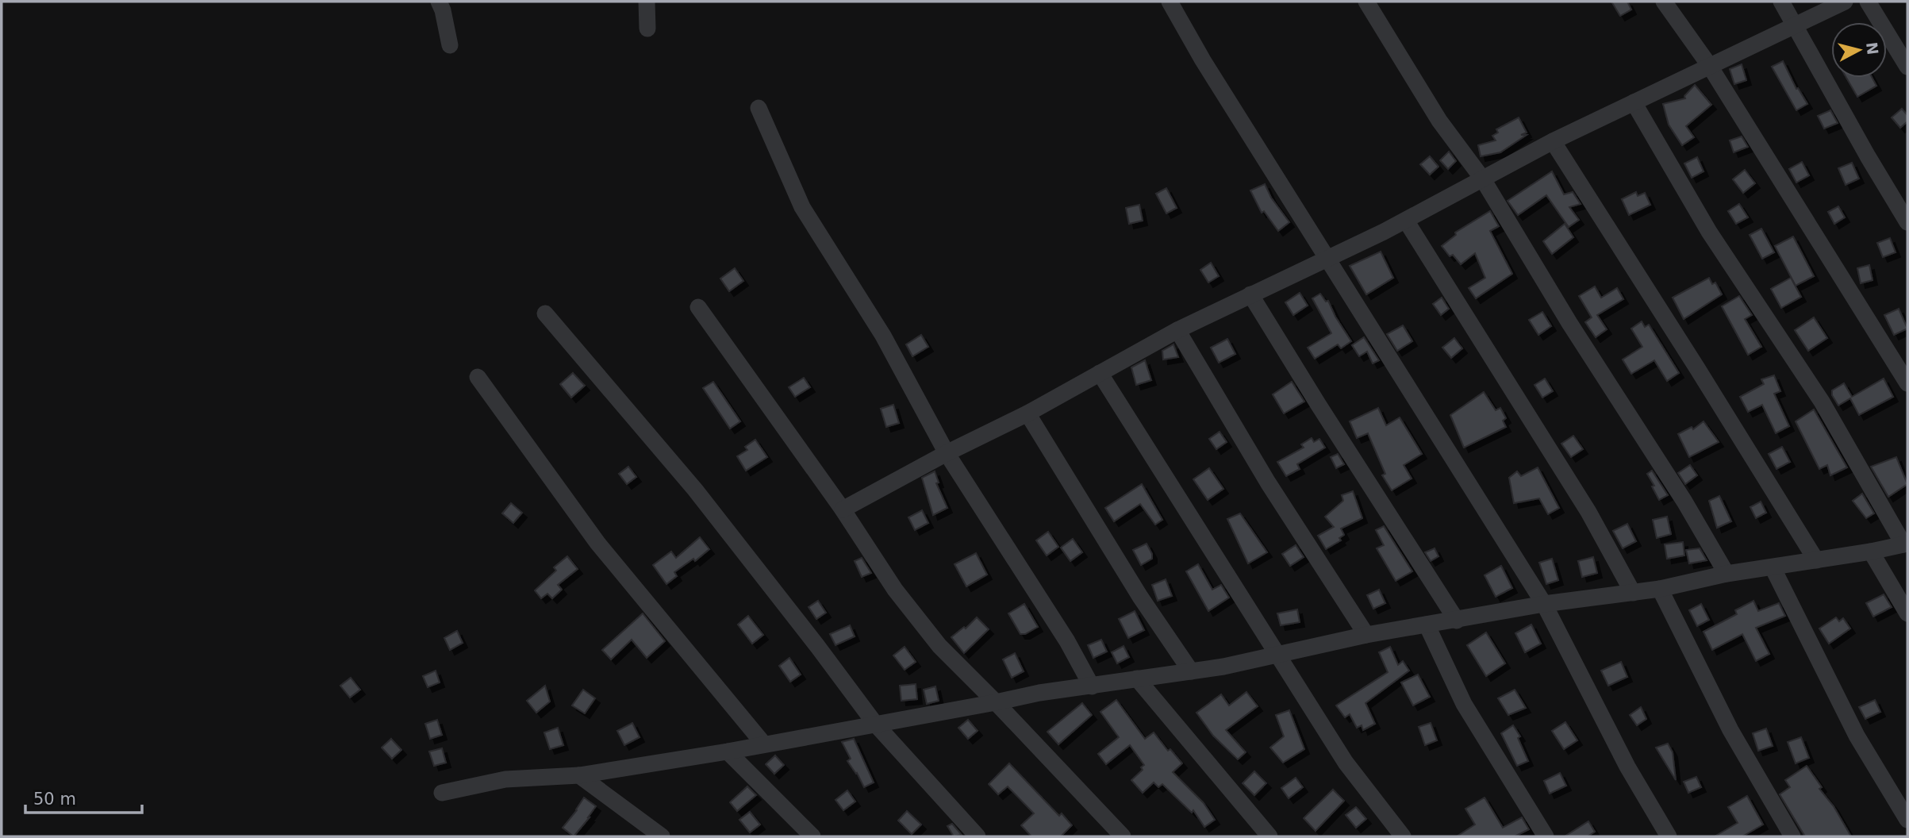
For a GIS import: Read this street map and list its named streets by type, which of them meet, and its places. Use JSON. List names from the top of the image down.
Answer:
{
  "scale_bar": "50 m",
  "north": "right"
}
